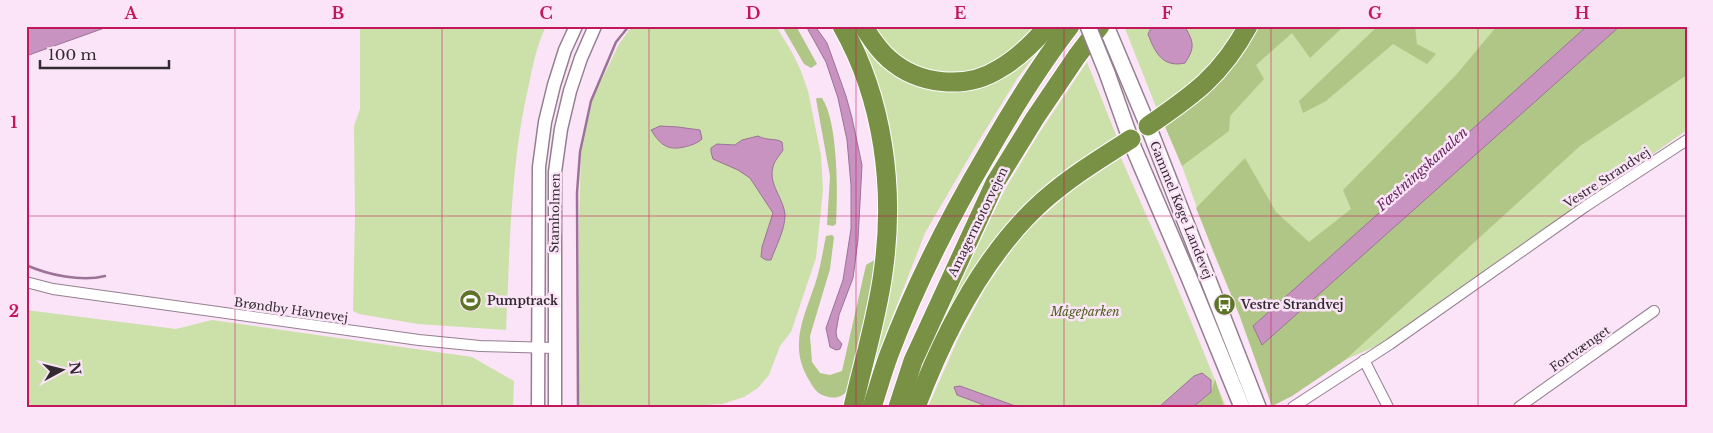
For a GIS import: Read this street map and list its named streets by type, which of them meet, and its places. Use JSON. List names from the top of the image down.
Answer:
{
  "streets": {
    "highway": ["Amagermotorvejen"],
    "main road": ["Gammel Køge Landevej"],
    "street": [
      "Vestre Strandvej",
      "Stamholmen",
      "Brøndby Havnevej",
      "Fortvænget"
    ]
  },
  "crossings": [
    ["Stamholmen", "Brøndby Havnevej"]
  ],
  "water": ["Fæstningskanalen"],
  "parks": ["Mågeparken"],
  "places": {
    "sports": ["Pumptrack"],
    "bus stop": ["Vestre Strandvej"]
  },
  "scale_bar": "100 m",
  "north": "right",
  "grid": {
    "columns": [
      "A",
      "B",
      "C",
      "D",
      "E",
      "F",
      "G",
      "H"
    ],
    "rows": ["1", "2"]
  }
}
